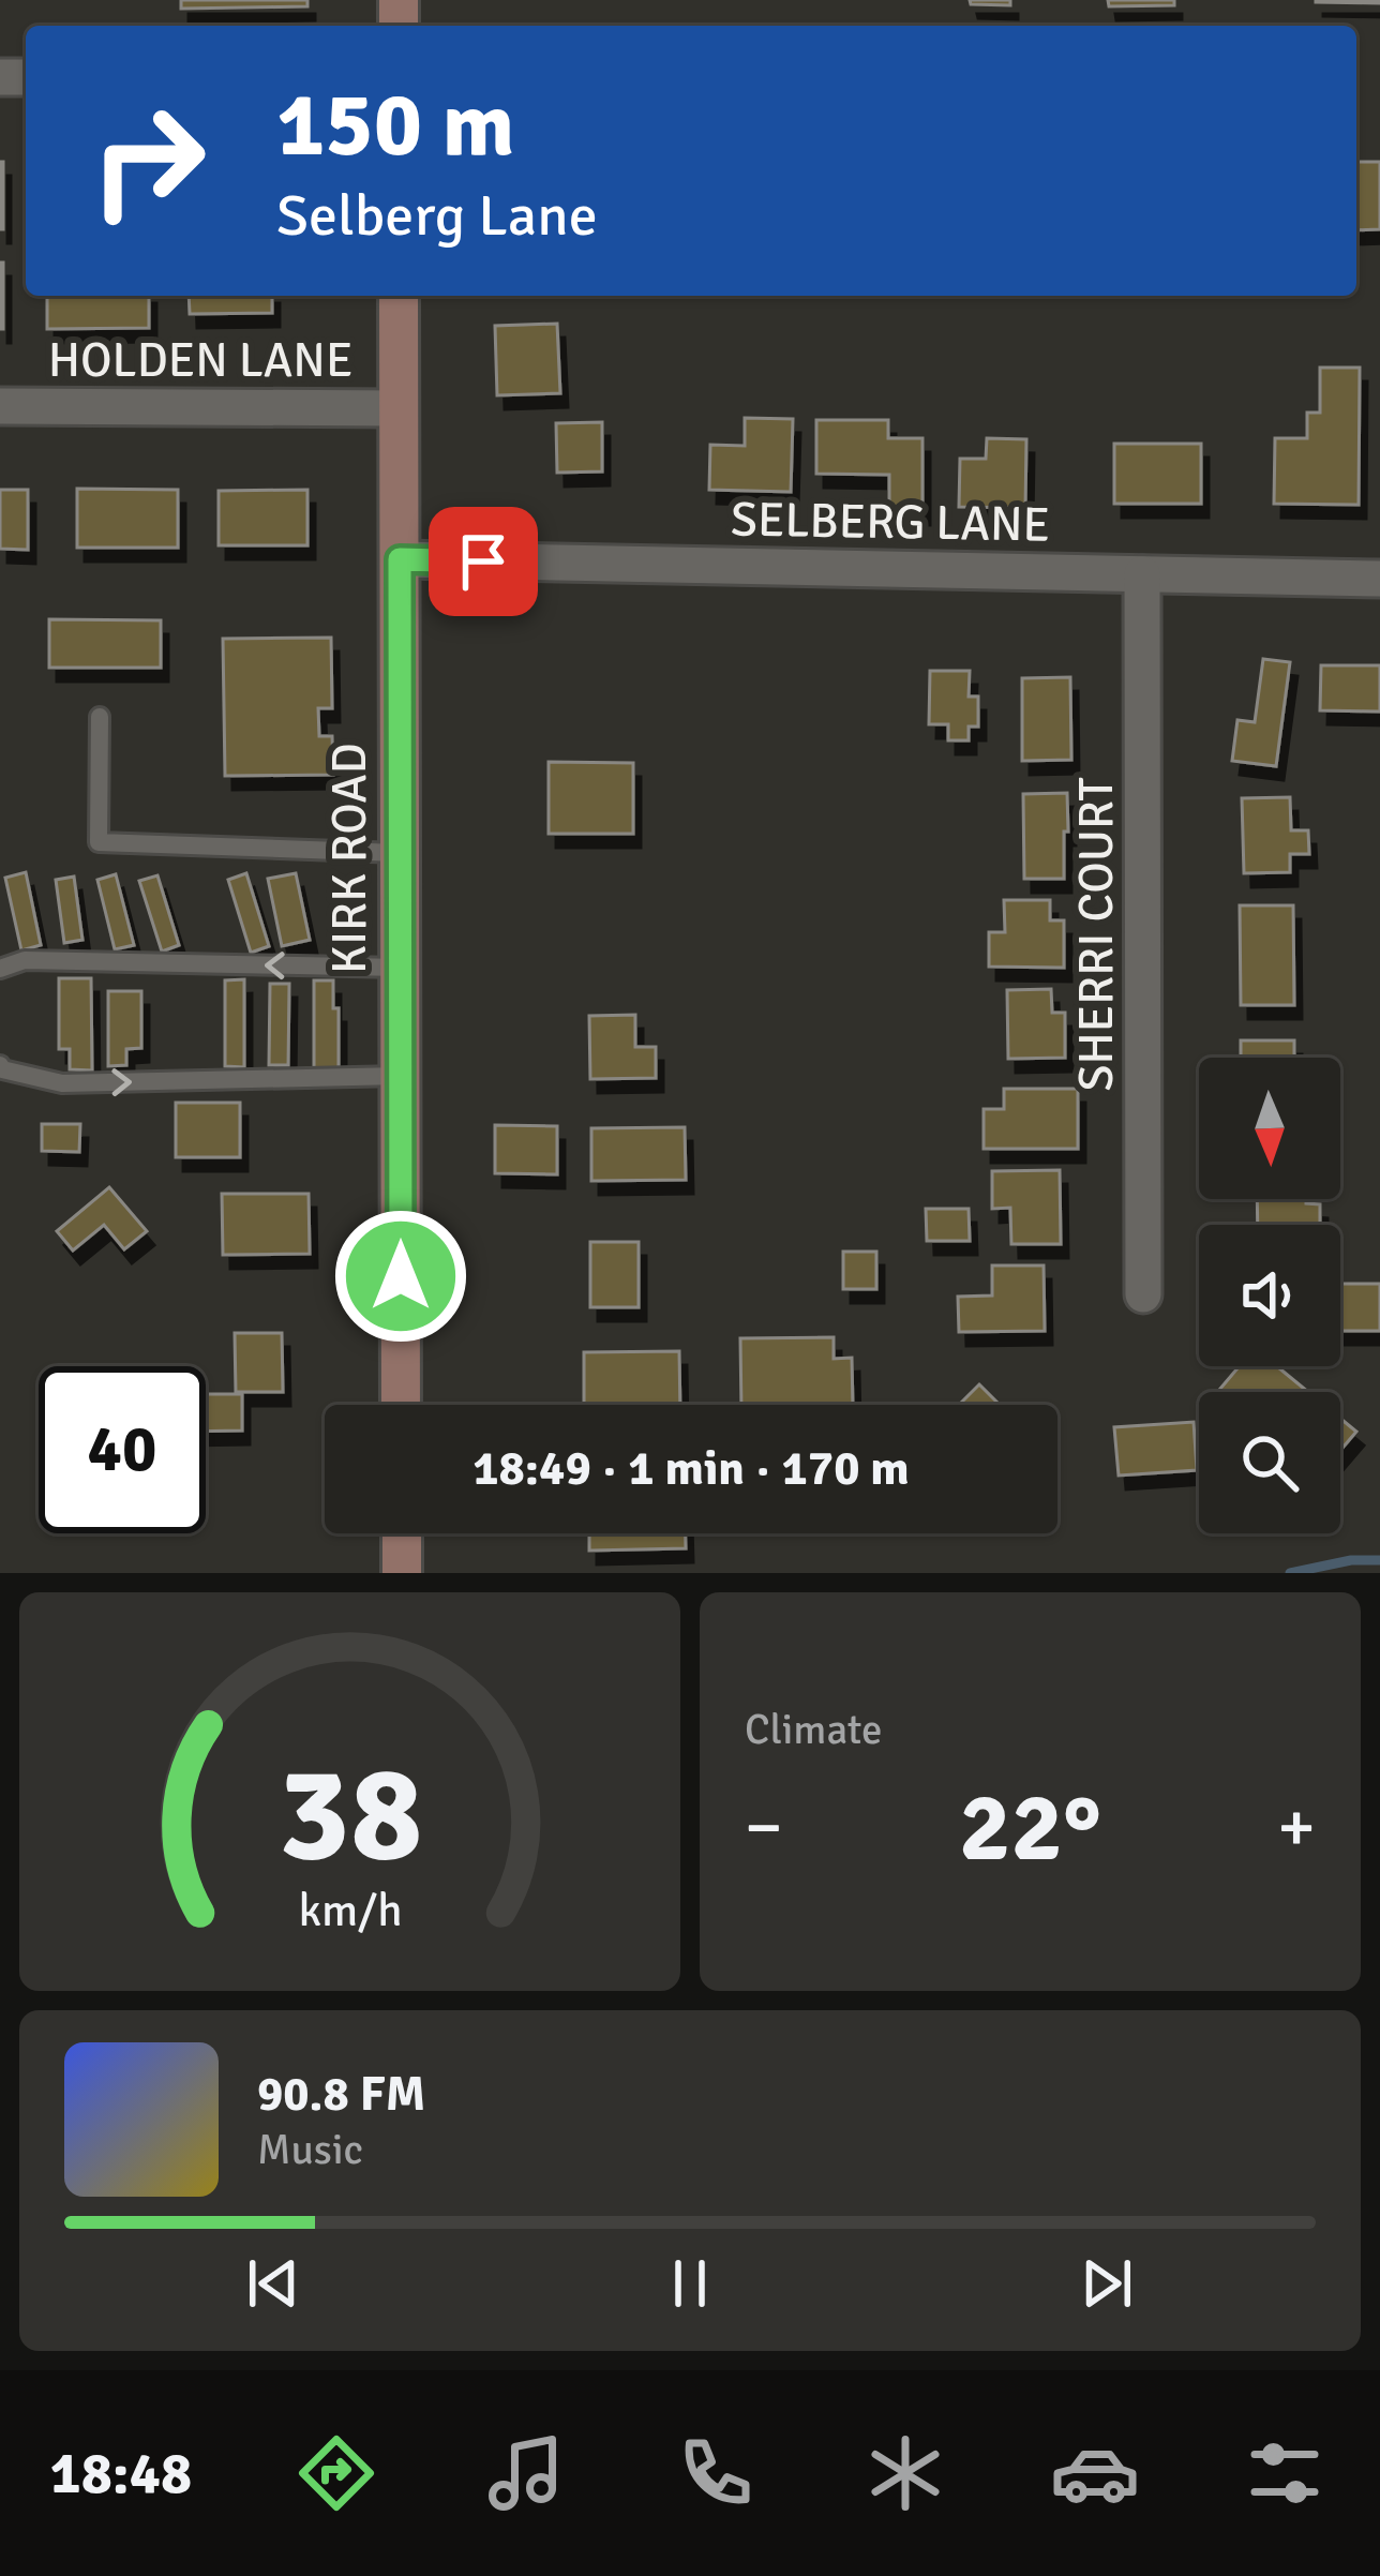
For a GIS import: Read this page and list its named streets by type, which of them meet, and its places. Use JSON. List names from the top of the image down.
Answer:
{
  "streets": {
    "street": [
      "HOLDEN LANE",
      "SELBERG LANE",
      "KIRK ROAD",
      "SHERRI COURT"
    ]
  },
  "crossings": [
    ["HOLDEN LANE", "KIRK ROAD"],
    ["SELBERG LANE", "KIRK ROAD"],
    ["SELBERG LANE", "SHERRI COURT"]
  ],
  "north": "bottom",
  "page": {
    "turn": ["150 m", "Selberg Lane"],
    "limit": "40",
    "trip": "18:49 · 1 min · 170 m",
    "tile": "Climate",
    "heat": ["−", "22°", "+"],
    "song": ["90.8 FM", "Music"],
    "tabs": "18:48",
    "gauge": ["38", "km/h"]
  }
}
